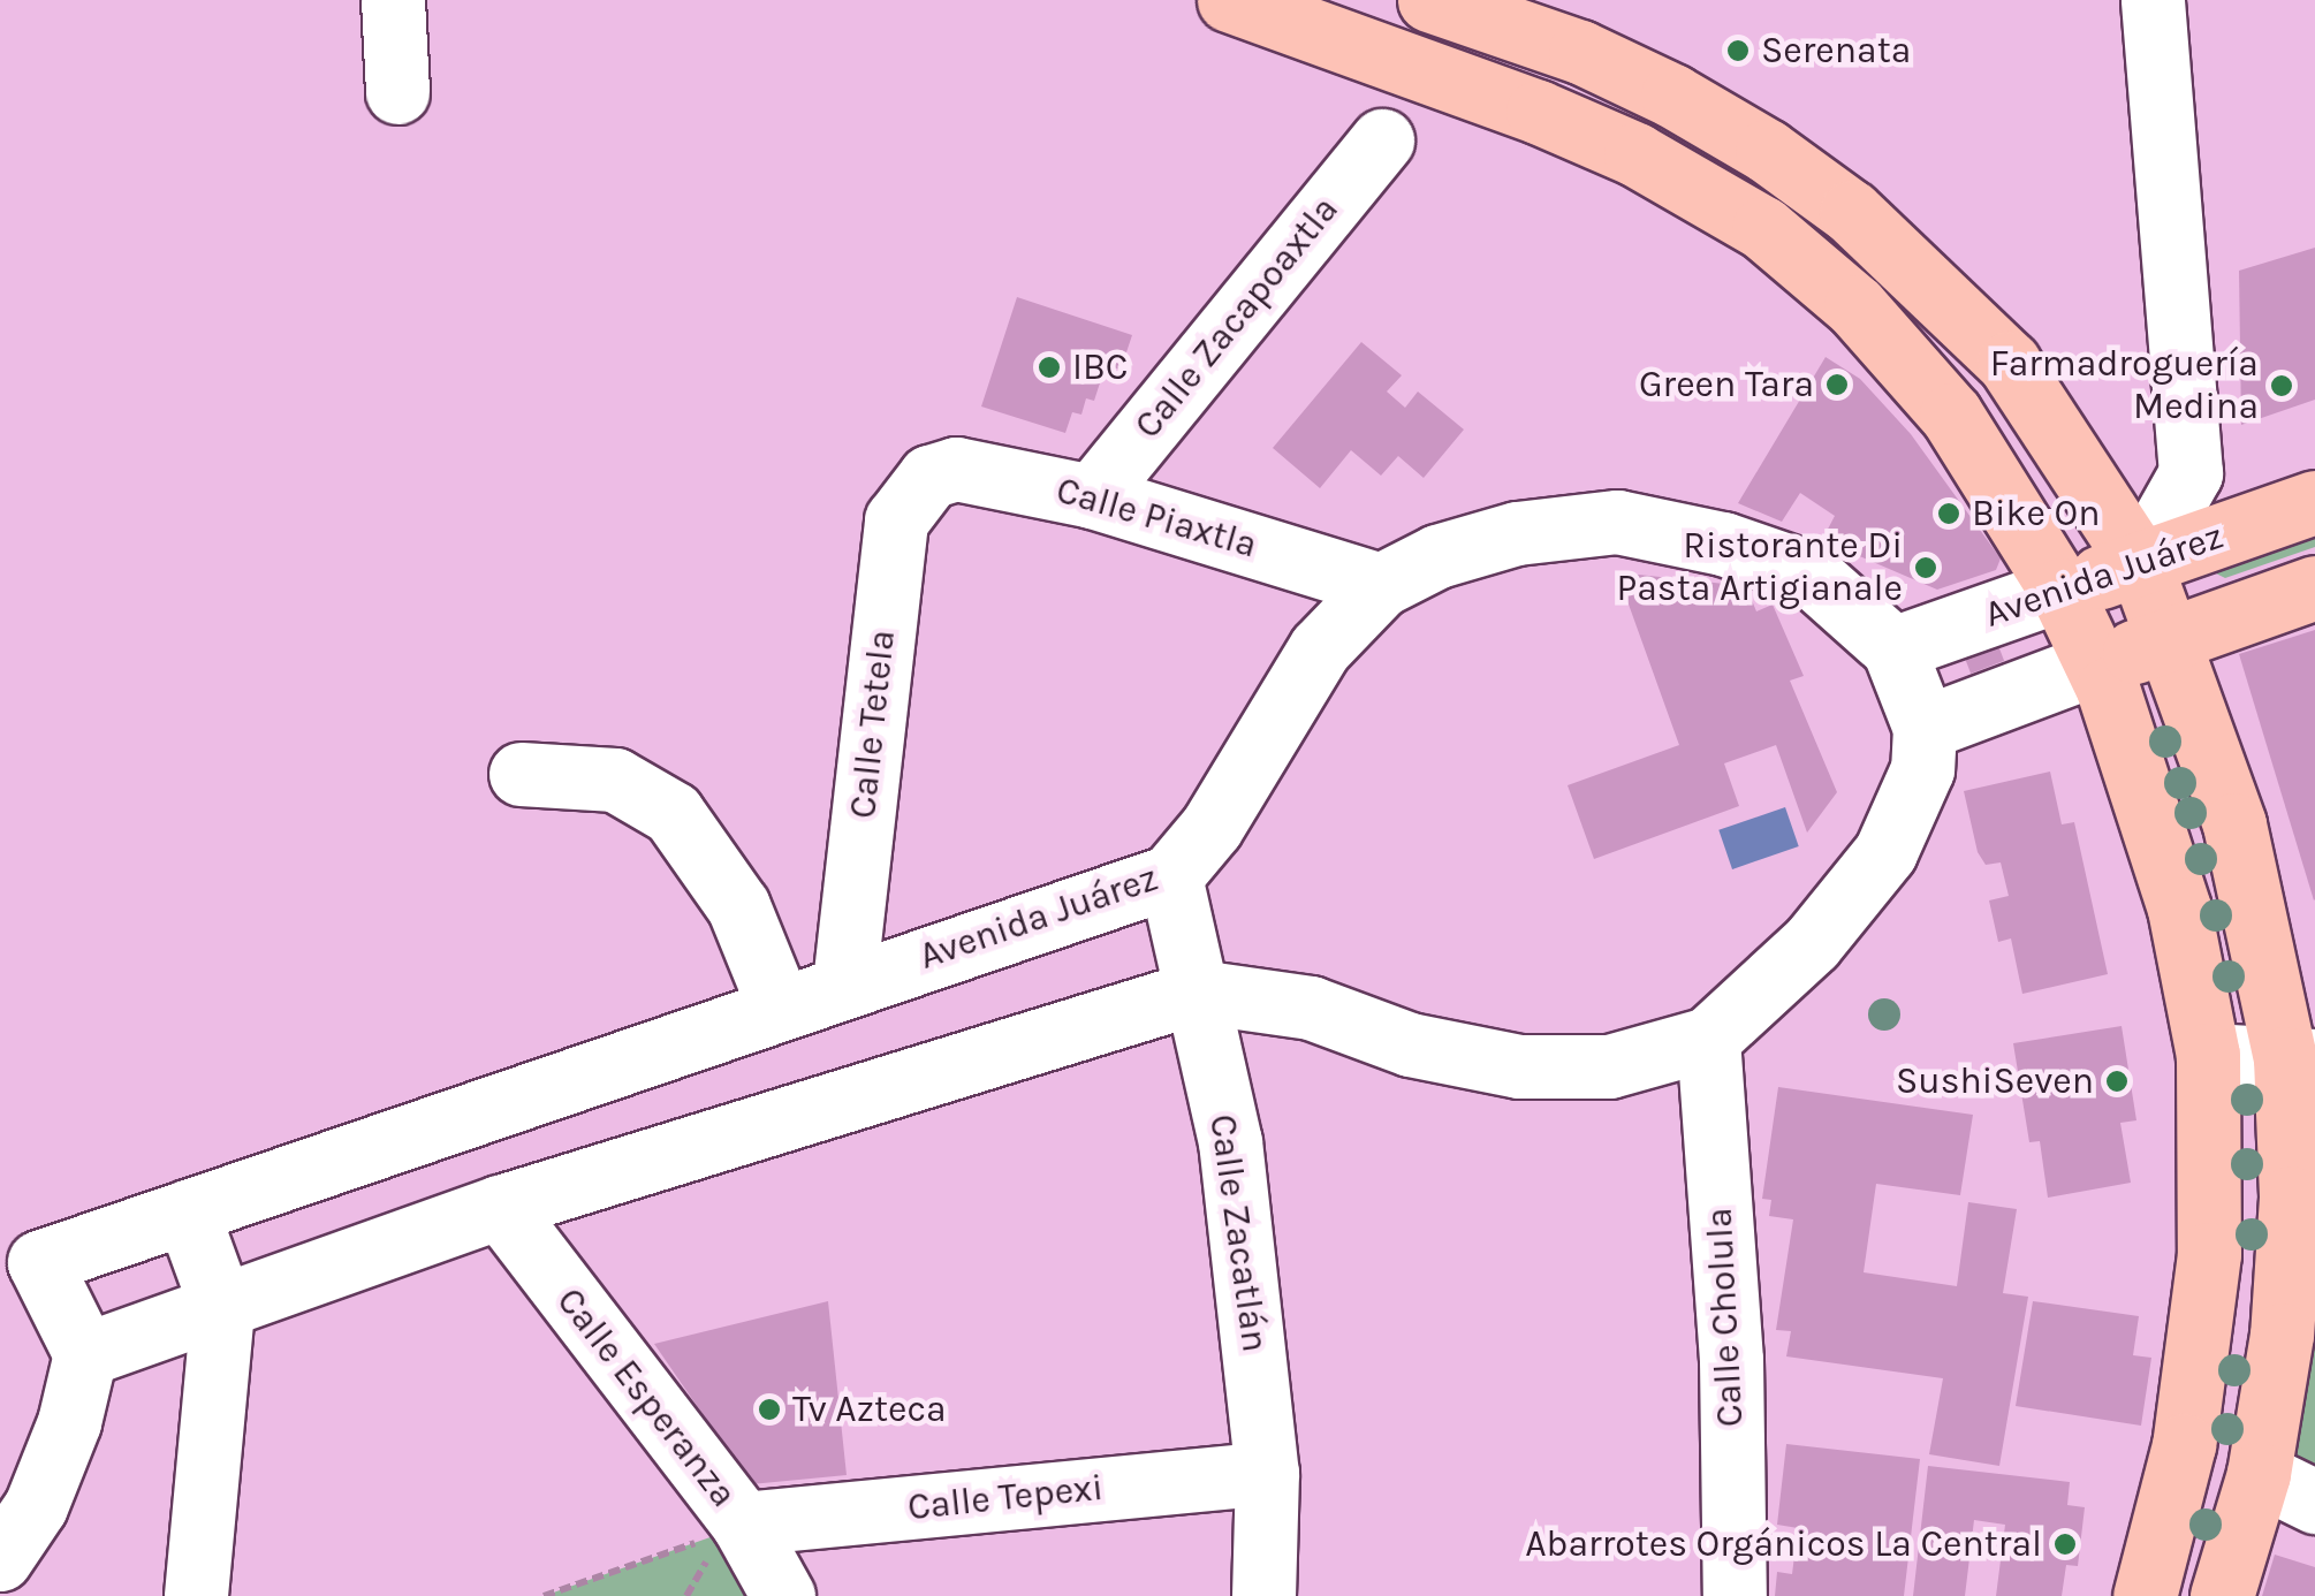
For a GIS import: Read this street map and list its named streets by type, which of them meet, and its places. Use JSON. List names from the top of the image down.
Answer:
{
  "streets": {
    "main road": ["Avenida Juárez"],
    "street": [
      "Calle Zacapoaxtla",
      "Calle Piaxtla",
      "Calle Tetela",
      "Calle Zacatlán",
      "Calle Cholula",
      "Calle Esperanza",
      "Calle Tepexi"
    ]
  },
  "crossings": [
    ["Calle Zacapoaxtla", "Calle Piaxtla"],
    ["Calle Piaxtla", "Avenida Juárez"],
    ["Calle Piaxtla", "Calle Tetela"],
    ["Avenida Juárez", "Calle Tetela"],
    ["Avenida Juárez", "Calle Zacatlán"],
    ["Avenida Juárez", "Calle Cholula"],
    ["Avenida Juárez", "Calle Esperanza"],
    ["Calle Zacatlán", "Calle Tepexi"],
    ["Calle Esperanza", "Calle Tepexi"]
  ],
  "places": [
    "Serenata",
    "IBC",
    "Green Tara",
    "Farmadroguería Medina",
    "Bike On",
    "Ristorante Di Pasta Artigianale",
    "SushiSeven",
    "Tv Azteca",
    "Abarrotes Orgánicos La Central"
  ]
}
